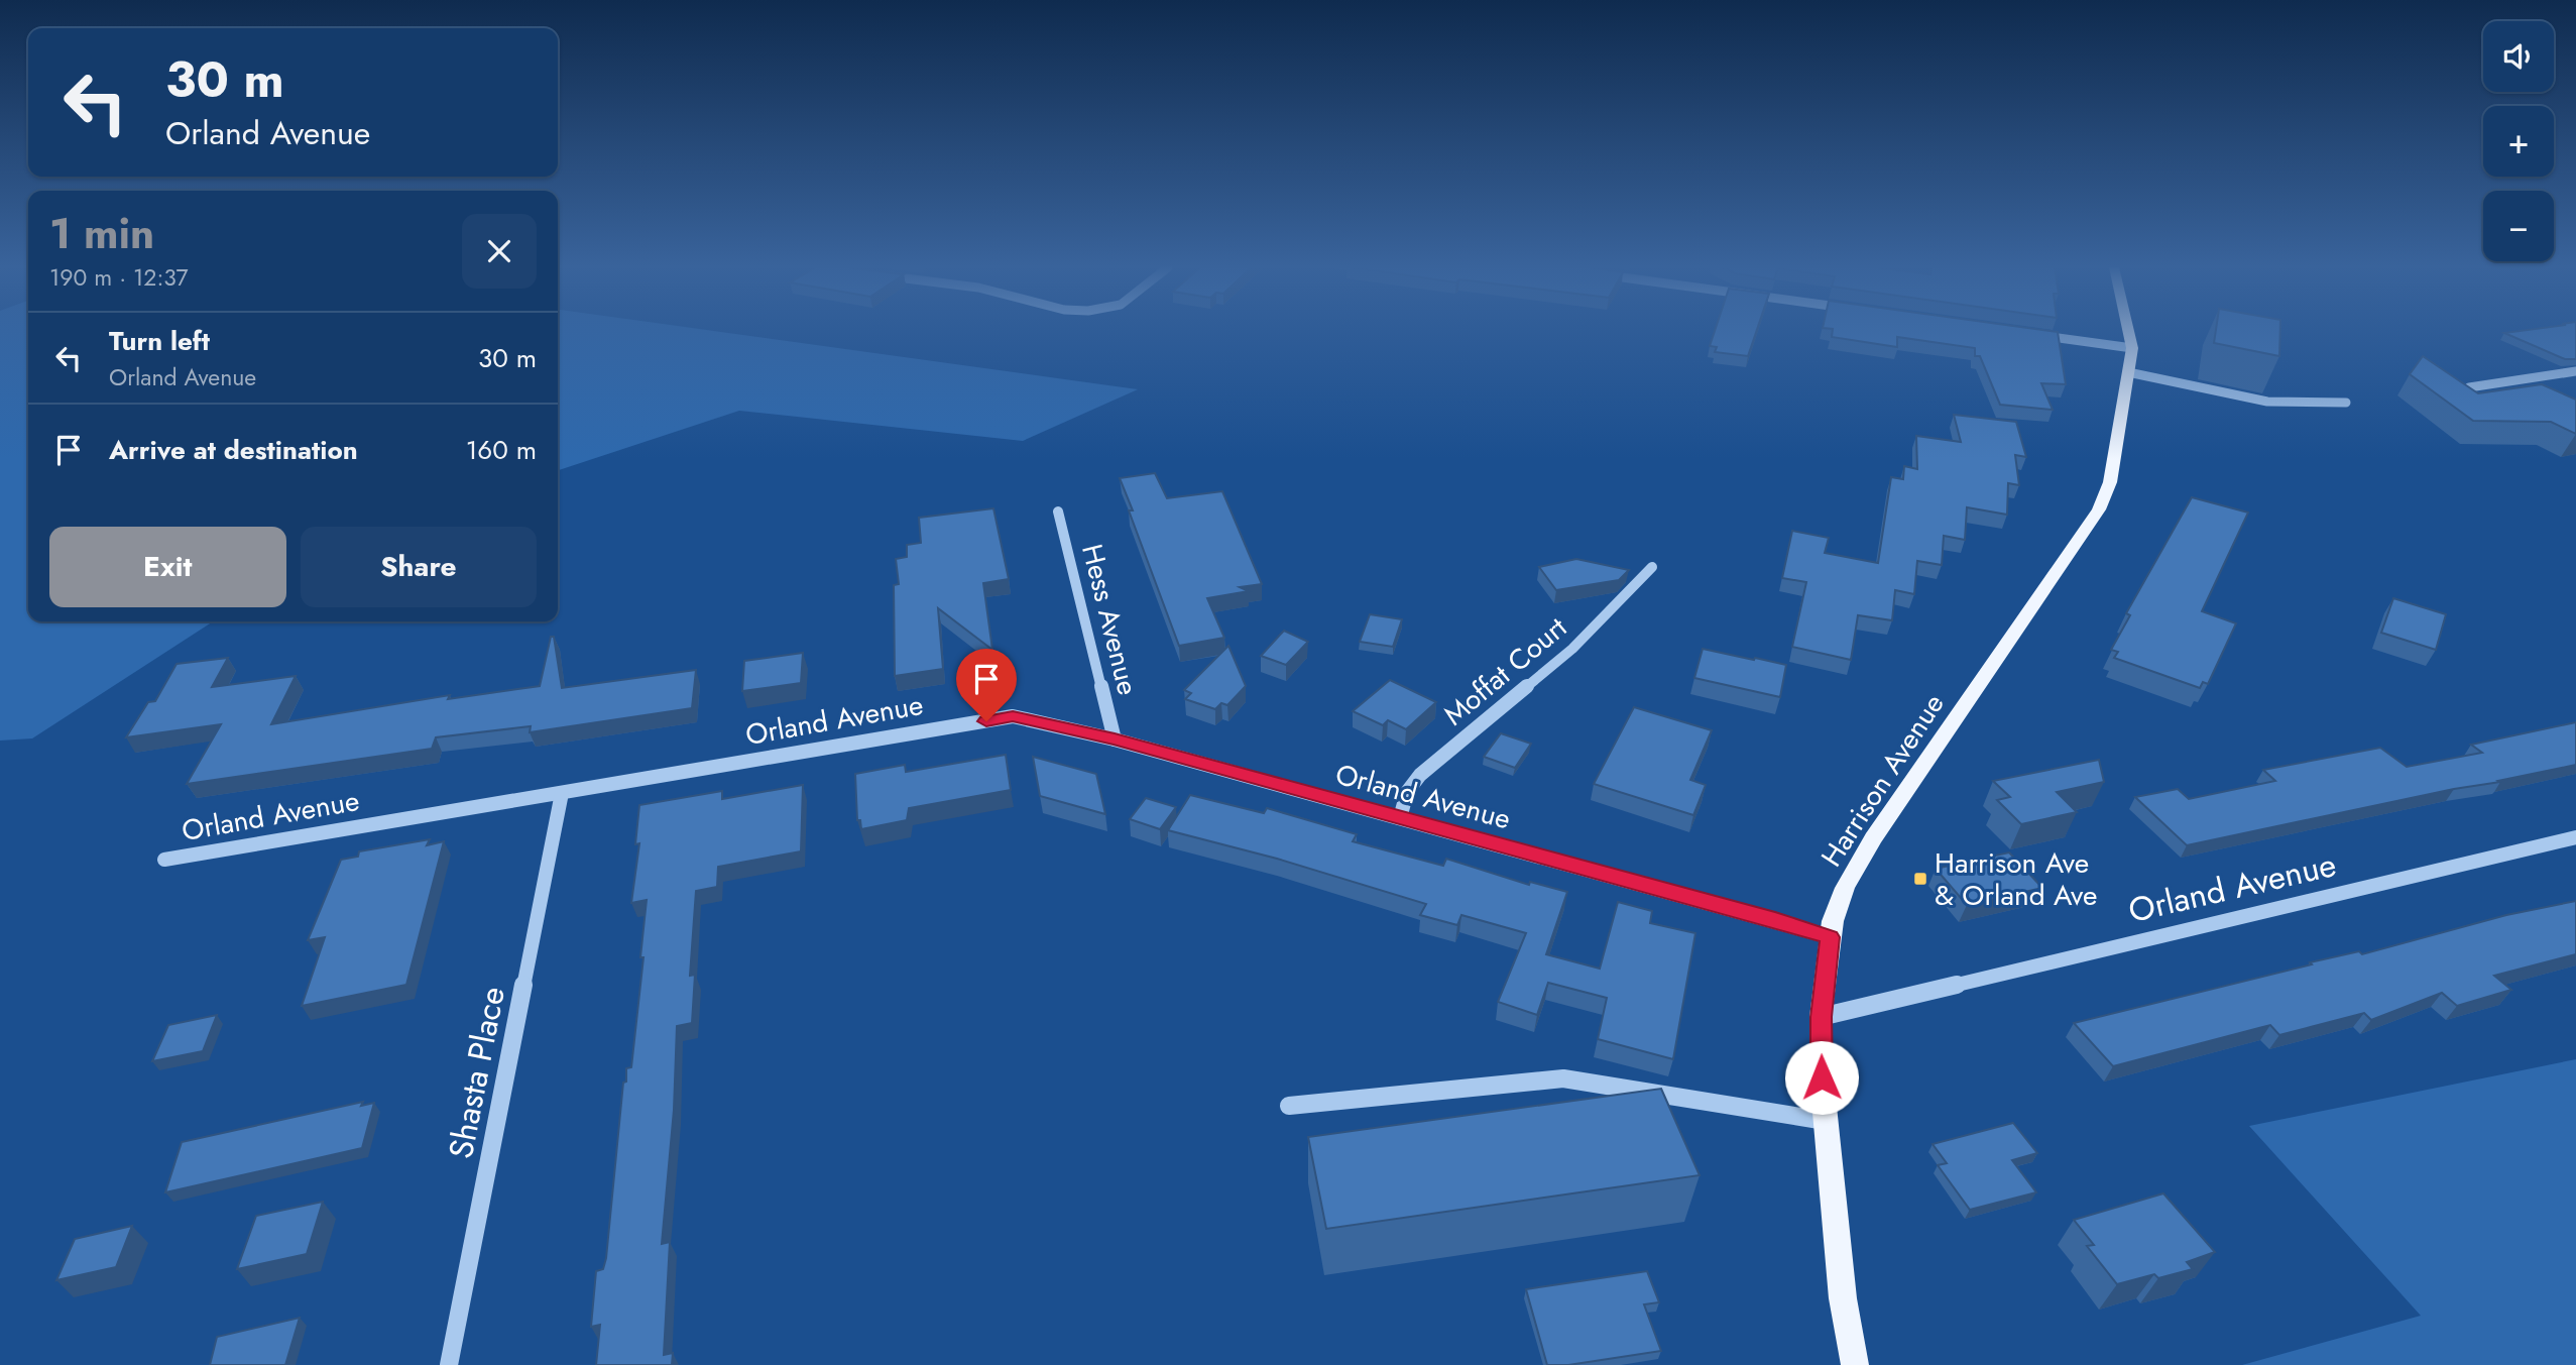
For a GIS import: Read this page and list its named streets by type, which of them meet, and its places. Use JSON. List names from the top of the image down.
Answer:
{
  "streets": {
    "main road": ["Harrison Avenue"],
    "street": [
      "Hess Avenue",
      "Moffat Court",
      "Orland Avenue",
      "Shasta Place"
    ]
  },
  "crossings": [
    ["Hess Avenue", "Orland Avenue"],
    ["Moffat Court", "Orland Avenue"],
    ["Orland Avenue", "Harrison Avenue"],
    ["Orland Avenue", "Shasta Place"]
  ],
  "places": {
    "transit": ["Harrison Ave & Orland Ave"]
  },
  "page": {
    "map_buttons": ["+", "−"],
    "turn": ["30 m", "Orland Avenue"],
    "heading": ["1 min", "190 m · 12:37"],
    "list": [
      {
        "name": "Turn left",
        "note": "Orland Avenue",
        "value": "30 m"
      },
      {
        "name": "Arrive at destination",
        "value": "160 m"
      }
    ],
    "buttons": ["Exit", "Share"]
  }
}
